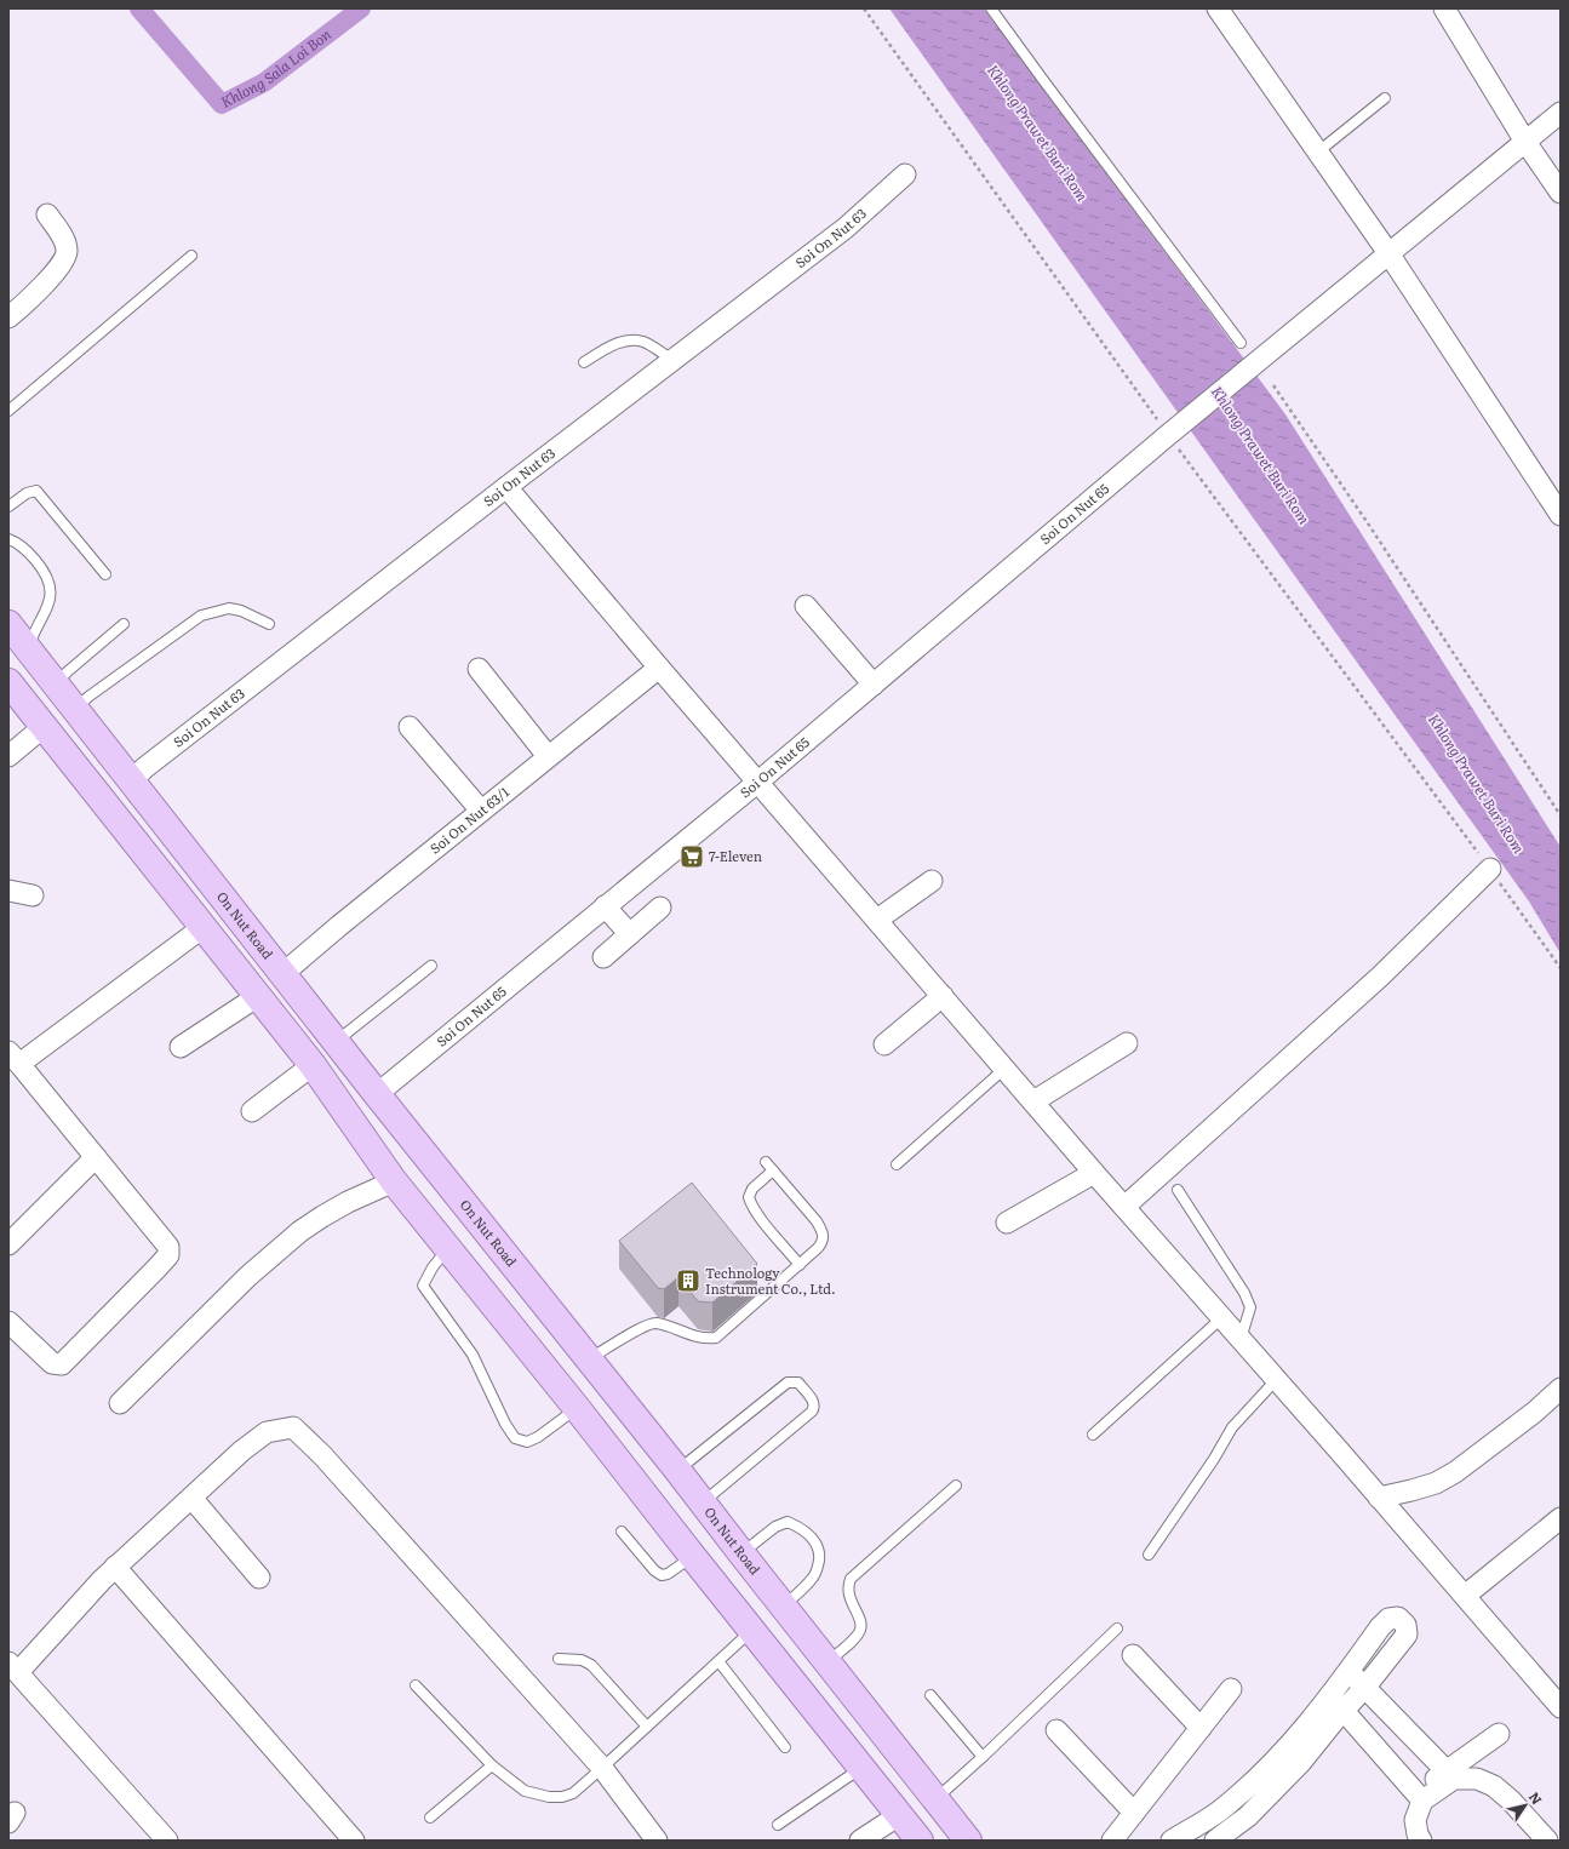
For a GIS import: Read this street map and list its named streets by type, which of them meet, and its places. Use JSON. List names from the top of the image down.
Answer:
{
  "streets": {
    "main road": ["On Nut Road"],
    "street": ["Soi On Nut 63", "Soi On Nut 65", "Soi On Nut 63/1"]
  },
  "crossings": [
    ["Soi On Nut 63", "On Nut Road"],
    ["Soi On Nut 65", "On Nut Road"],
    ["Soi On Nut 63/1", "On Nut Road"]
  ],
  "water": ["Khlong Sala Loi Bon", "Khlong Prawet Buri Rom"],
  "places": {
    "supermarket": ["7-Eleven"],
    "building": ["Technology Instrument Co., Ltd."]
  },
  "north": "top right"
}
